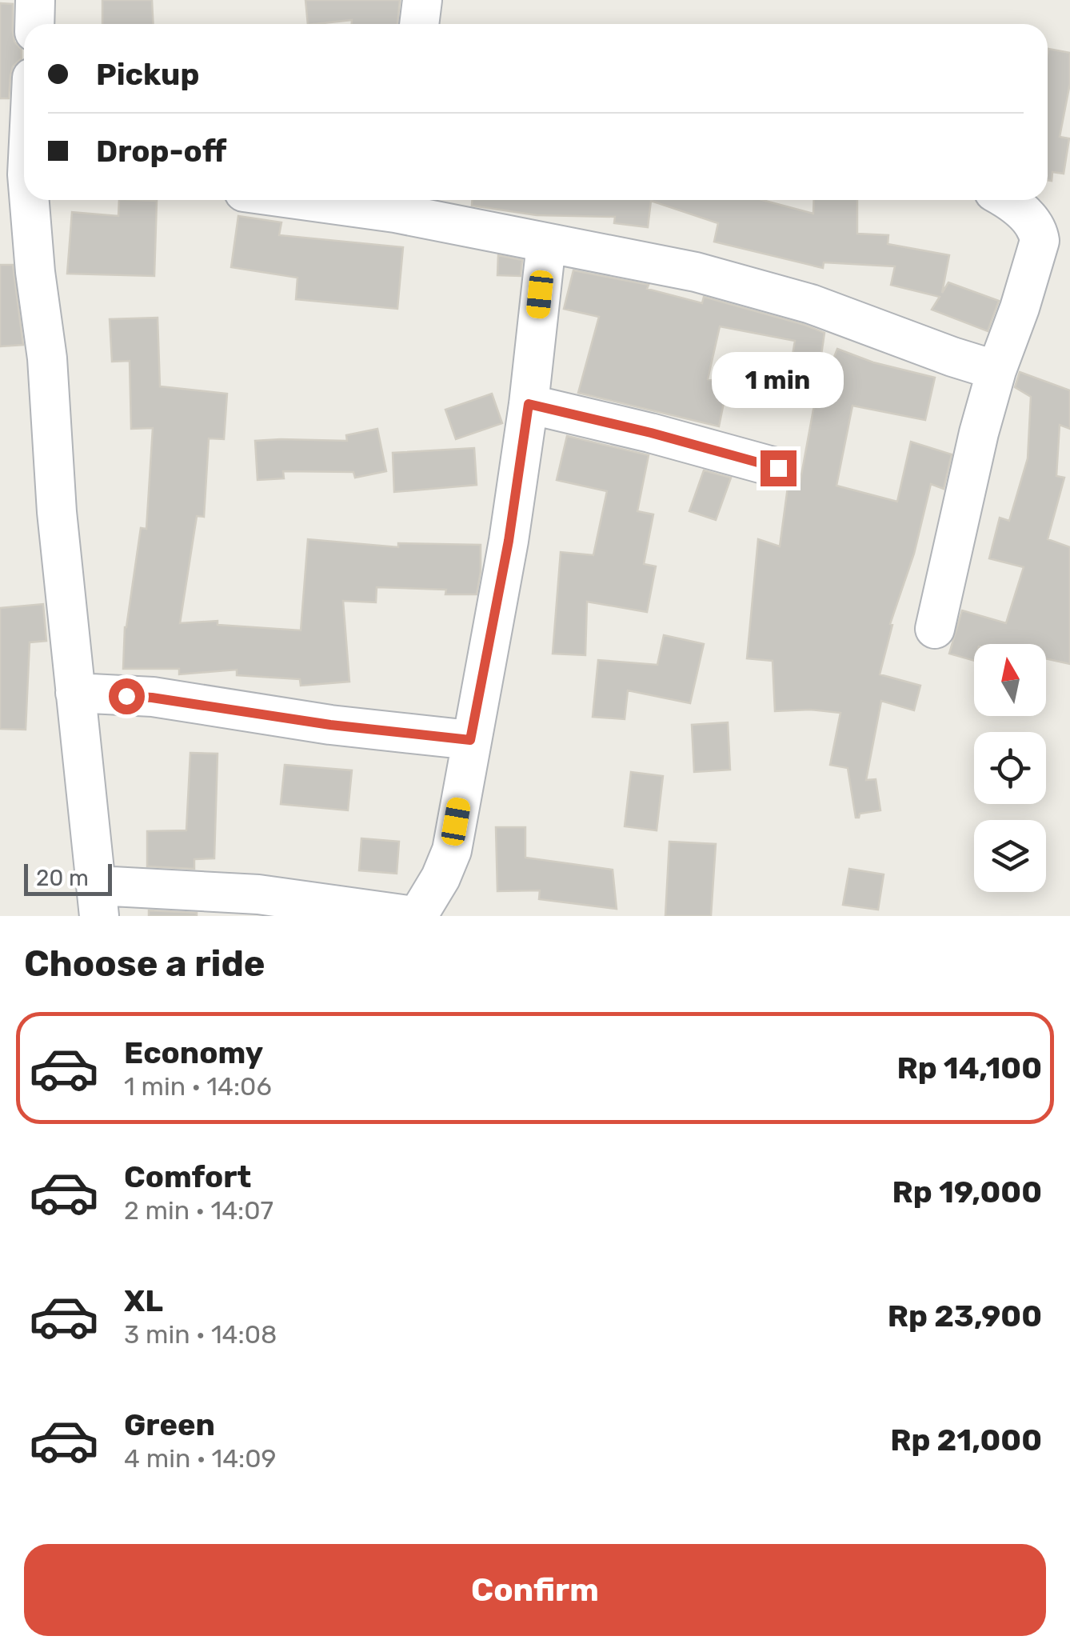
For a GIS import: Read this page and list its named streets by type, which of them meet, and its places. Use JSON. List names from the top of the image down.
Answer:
{
  "scale_bar": "20 m",
  "north": "top",
  "page": {
    "banner": ["Pickup", "Drop-off"],
    "bubble": "1 min",
    "scale": "20 m",
    "heading": "Choose a ride",
    "list": [
      {
        "name": "Economy",
        "note": "1 min · 14:06",
        "value": "Rp 14,100"
      },
      {
        "name": "Comfort",
        "note": "2 min · 14:07",
        "value": "Rp 19,000"
      },
      {
        "name": "XL",
        "note": "3 min · 14:08",
        "value": "Rp 23,900"
      },
      {
        "name": "Green",
        "note": "4 min · 14:09",
        "value": "Rp 21,000"
      }
    ],
    "buttons": "Confirm"
  }
}
